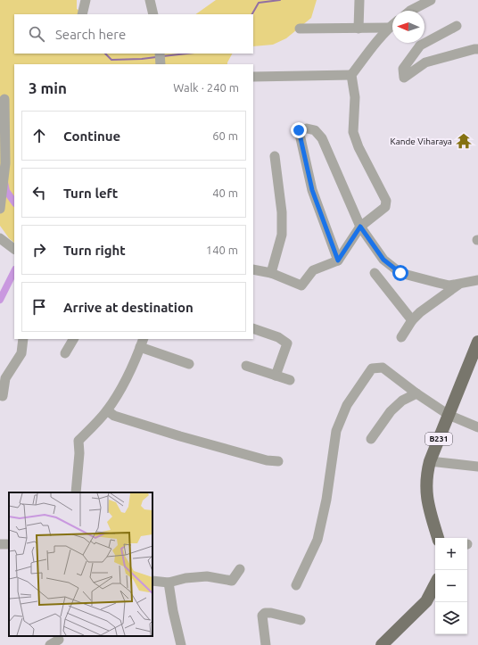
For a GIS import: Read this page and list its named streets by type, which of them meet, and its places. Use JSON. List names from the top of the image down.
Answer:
{
  "streets": {
    "main road": ["B231"]
  },
  "places": {
    "temple": ["Kande Viharaya"]
  },
  "north": "left",
  "page": {
    "search": "Search here",
    "heading": ["3 min", "Walk · 240 m"],
    "list": [
      ["Continue", "60 m"],
      ["Turn left", "40 m"],
      ["Turn right", "140 m"],
      "Arrive at destination"
    ],
    "map_buttons": ["+", "−"]
  }
}
